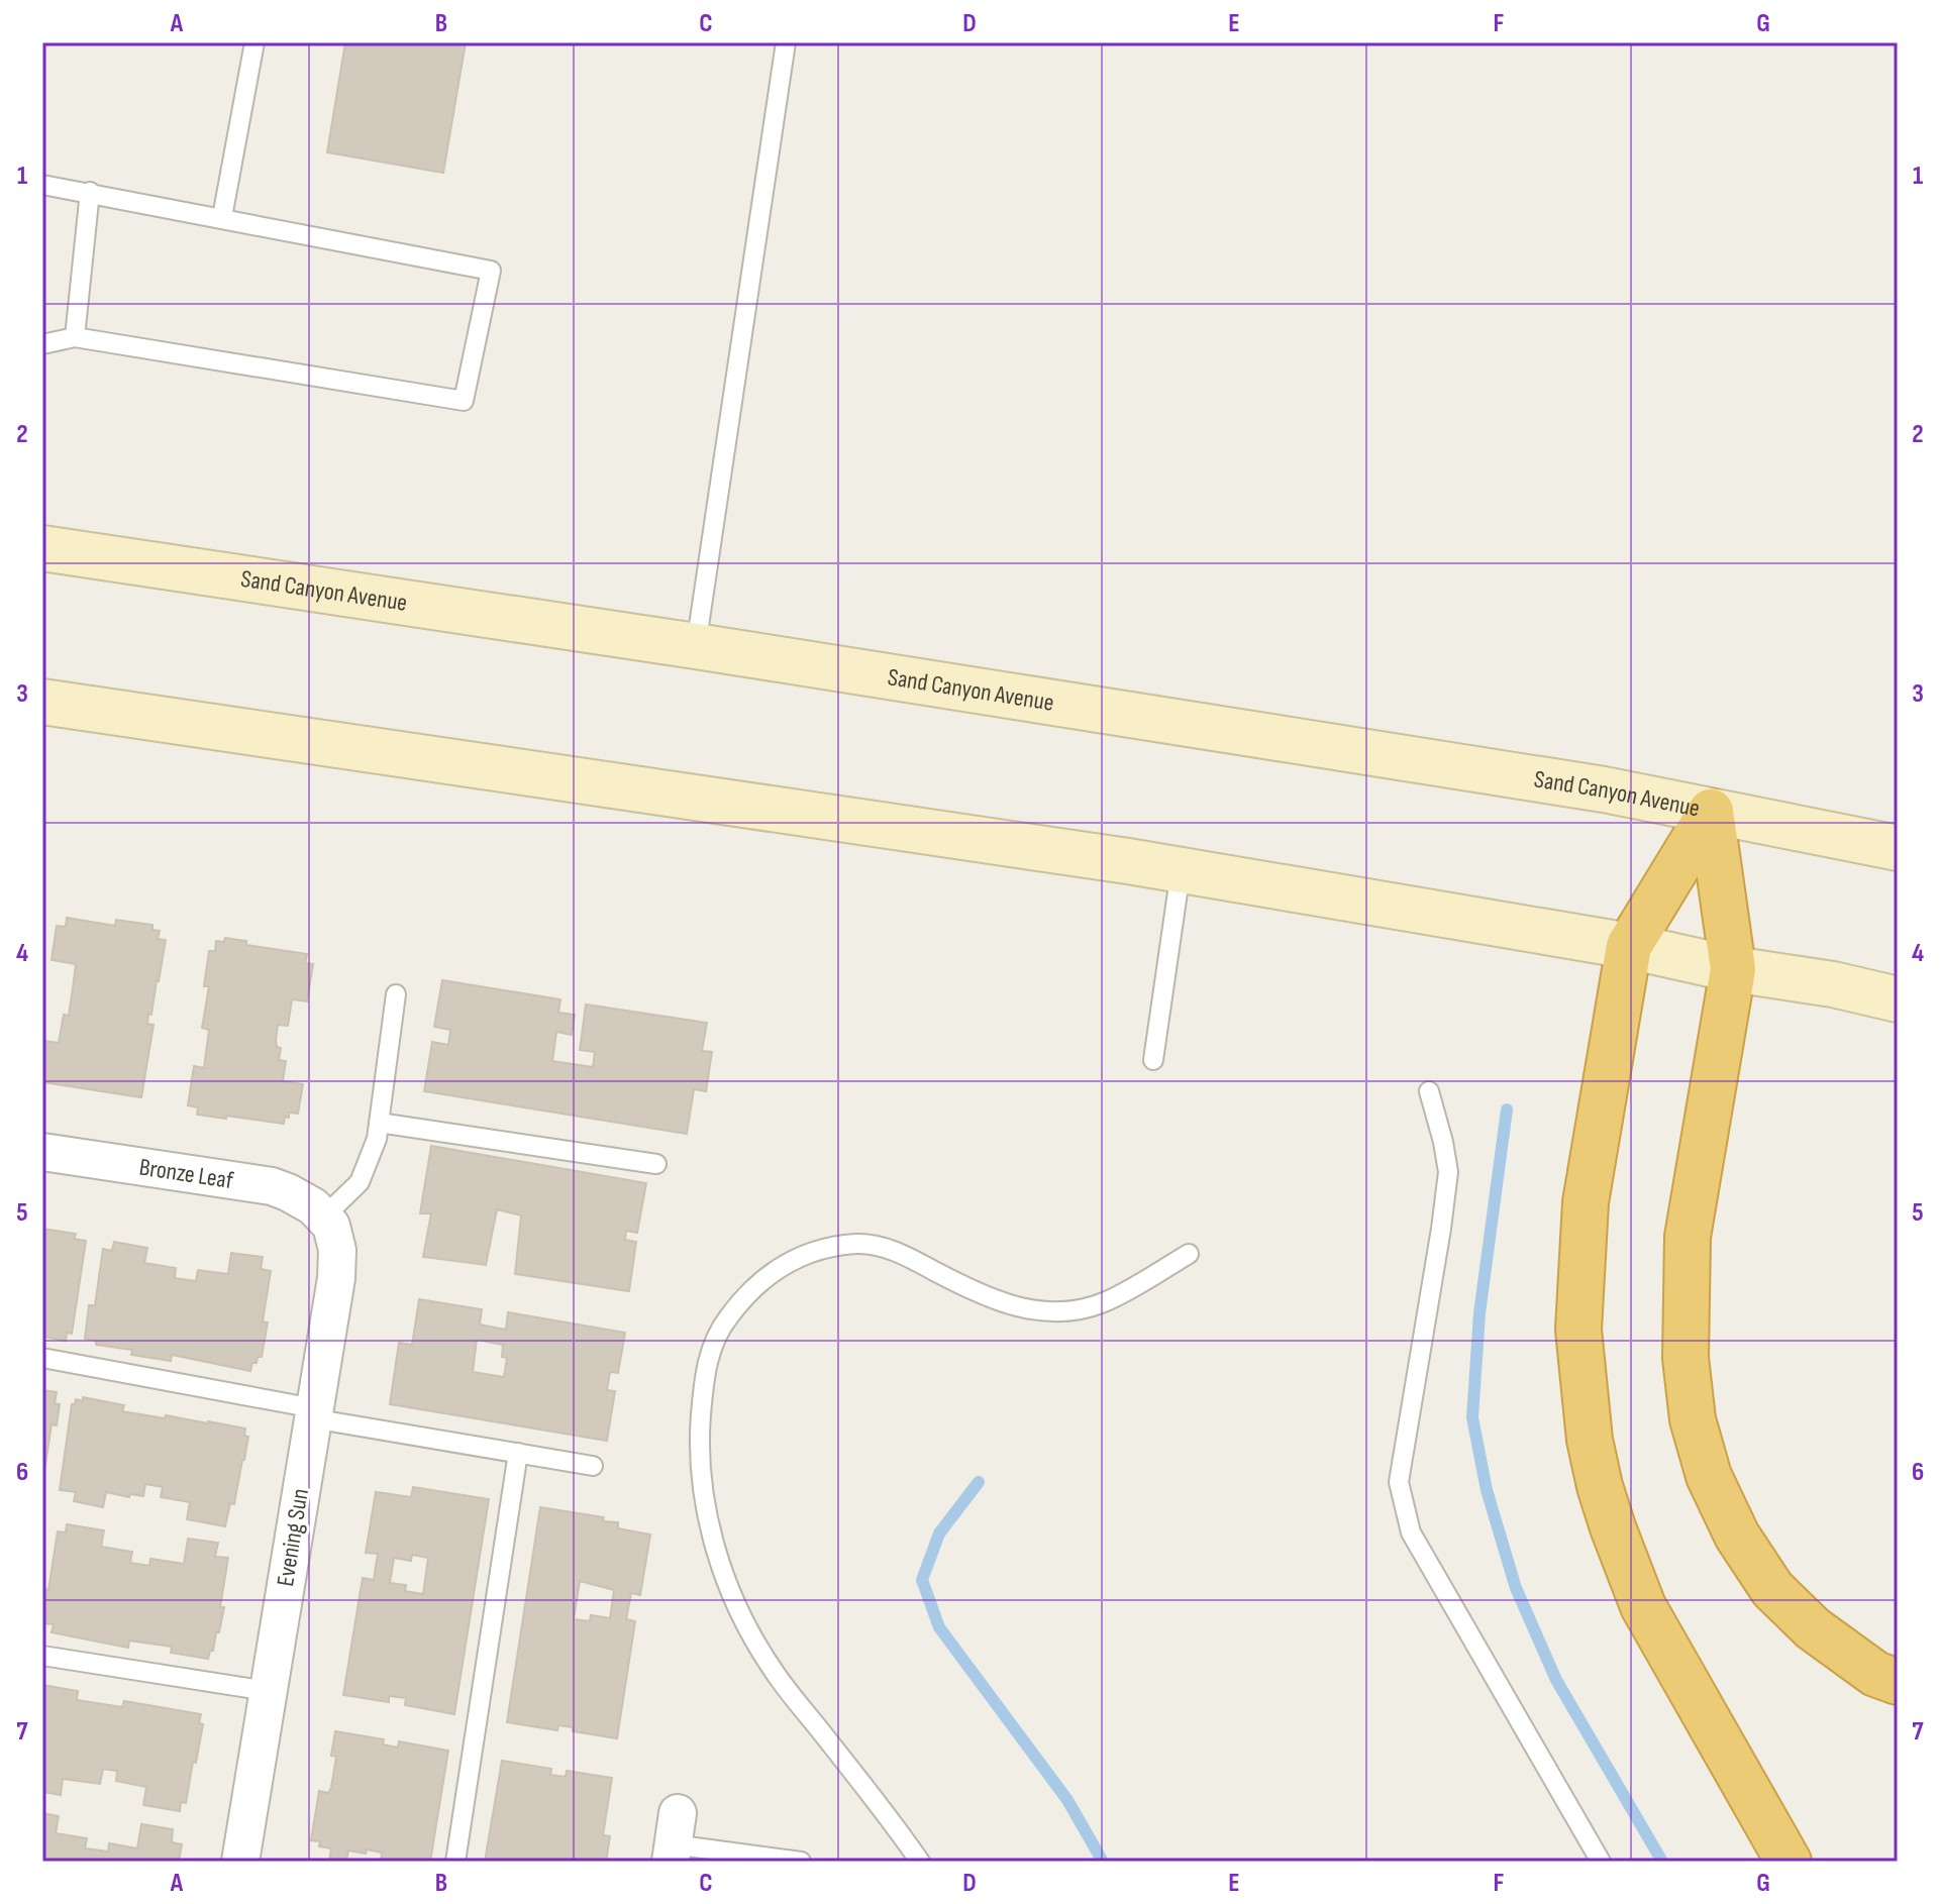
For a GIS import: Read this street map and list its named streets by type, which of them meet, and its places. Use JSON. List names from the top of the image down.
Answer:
{
  "streets": {
    "main road": ["Sand Canyon Avenue"],
    "street": ["Bronze Leaf", "Evening Sun"]
  },
  "crossings": [
    ["Bronze Leaf", "Evening Sun"]
  ],
  "grid": {
    "columns": [
      "A",
      "B",
      "C",
      "D",
      "E",
      "F",
      "G"
    ],
    "rows": [
      "1",
      "2",
      "3",
      "4",
      "5",
      "6",
      "7"
    ]
  }
}
